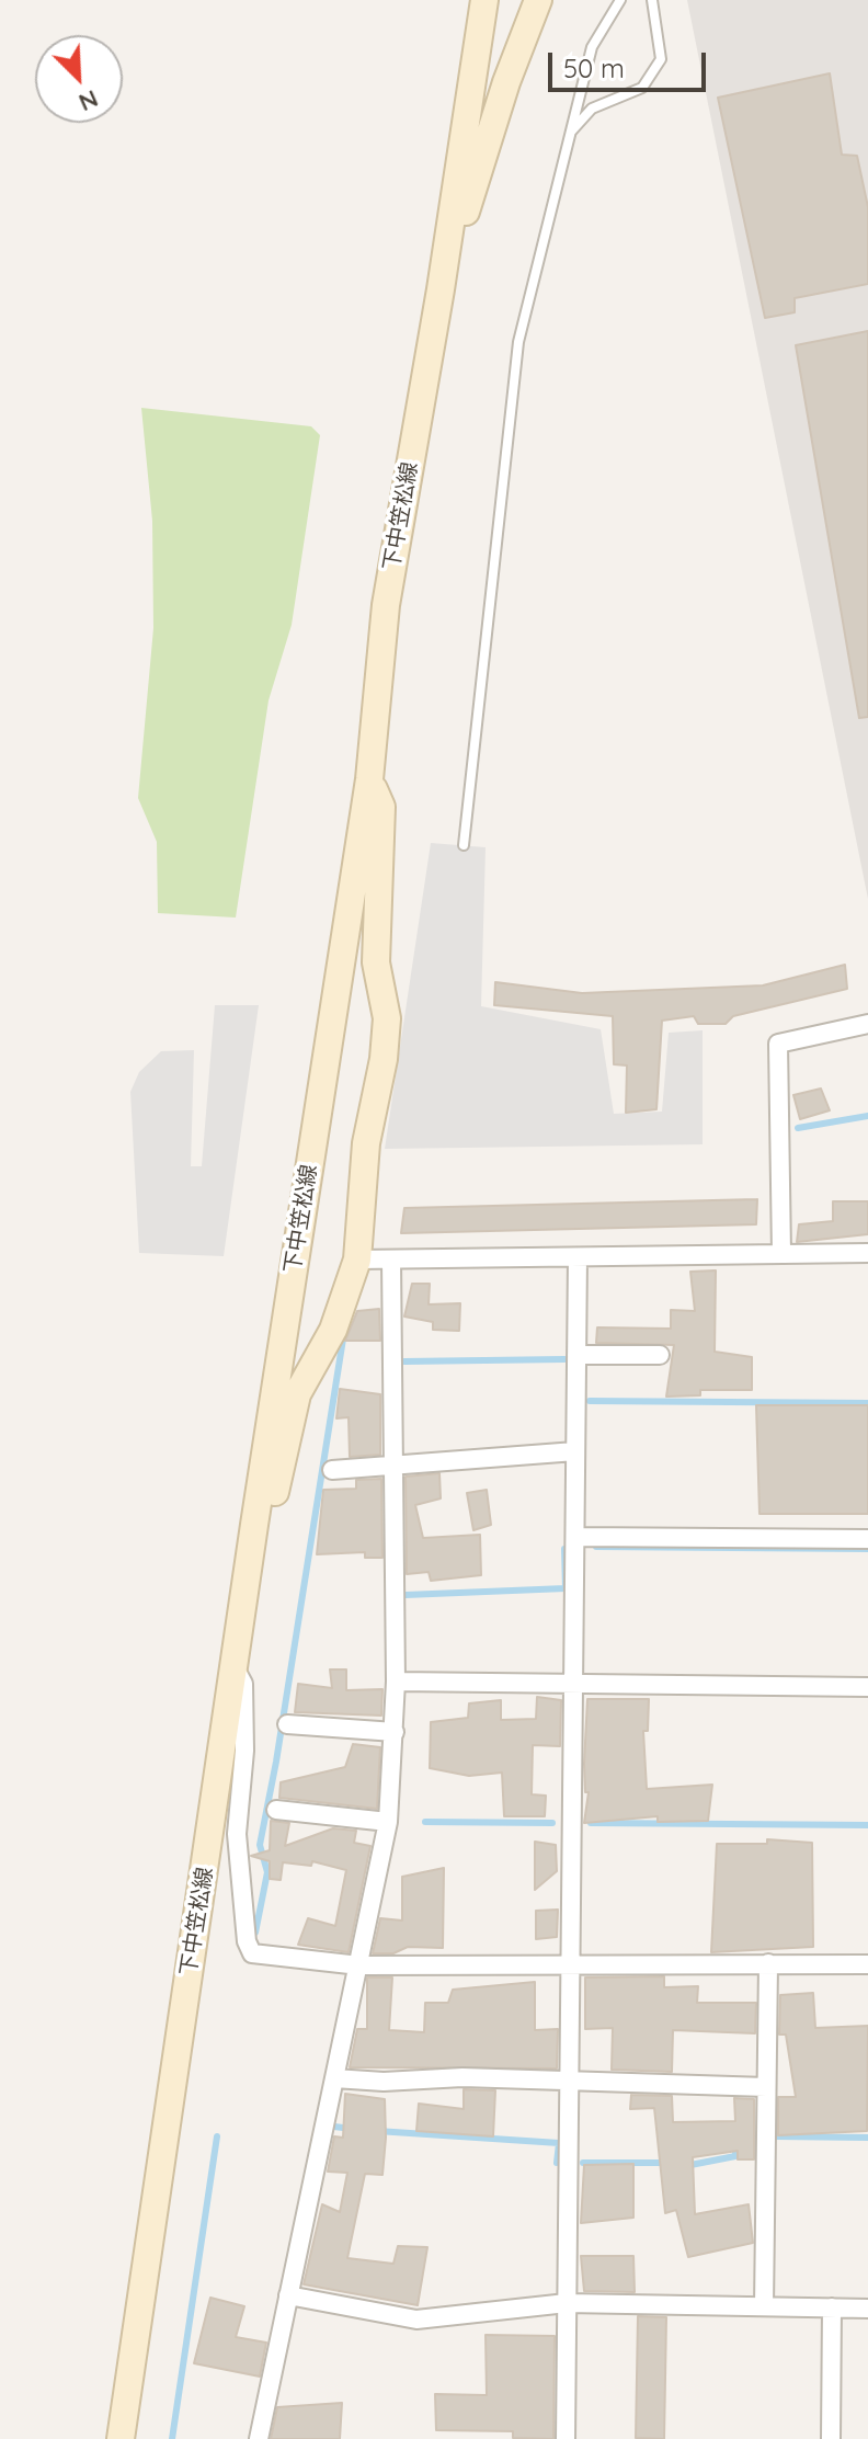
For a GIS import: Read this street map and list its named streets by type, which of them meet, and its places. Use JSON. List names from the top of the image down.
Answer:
{
  "streets": {
    "main road": ["下中笠松線"]
  },
  "scale_bar": "50 m",
  "north": "bottom right"
}
